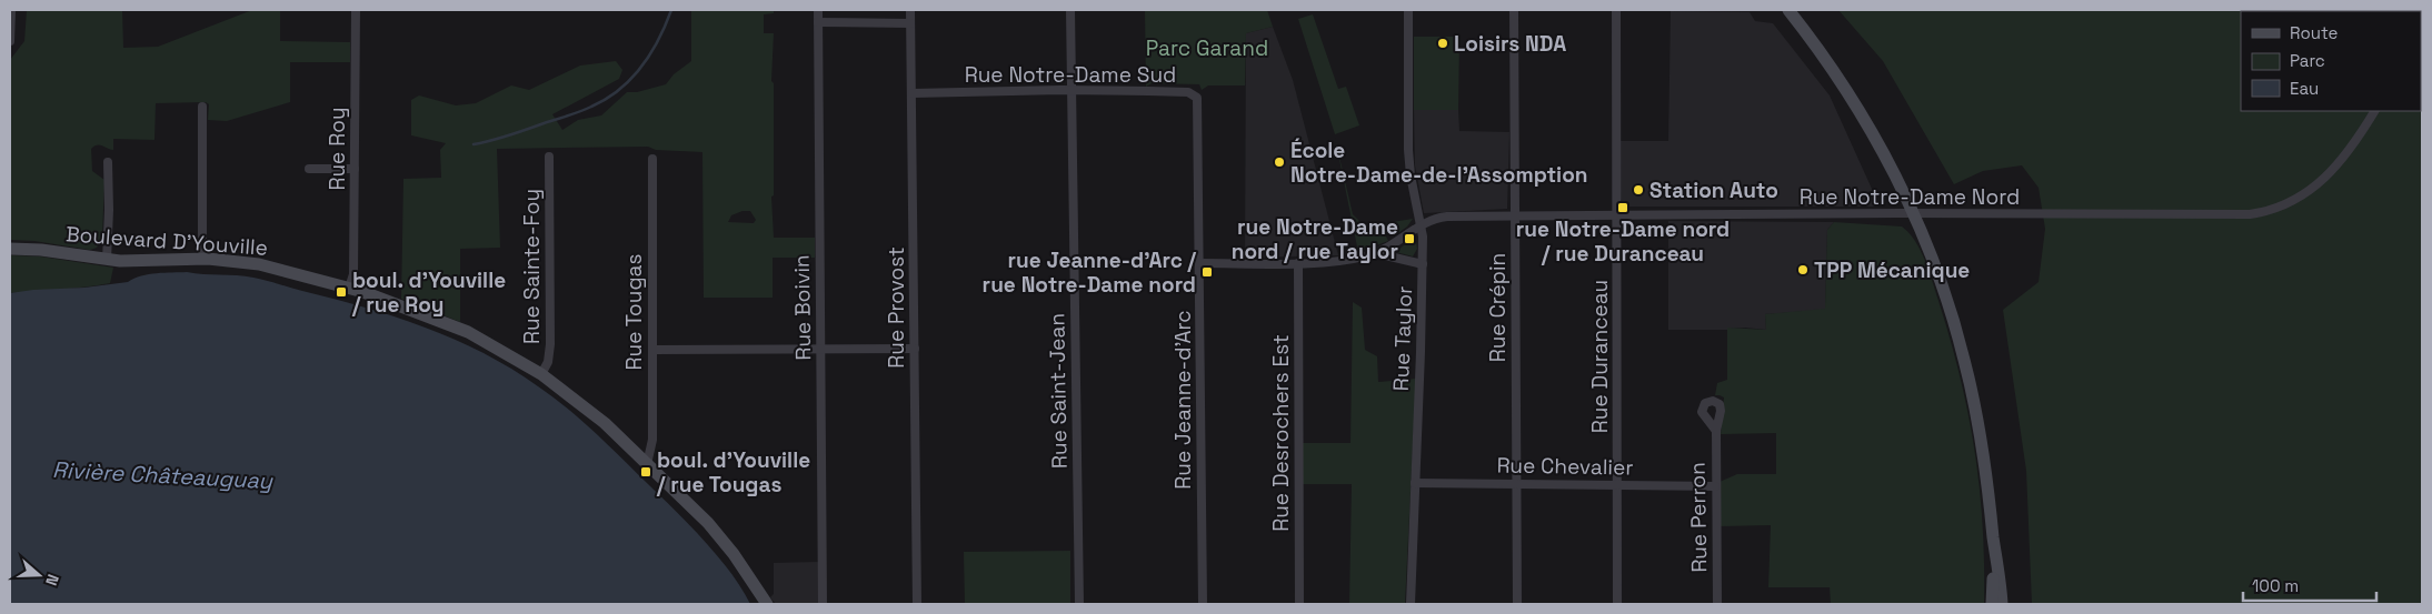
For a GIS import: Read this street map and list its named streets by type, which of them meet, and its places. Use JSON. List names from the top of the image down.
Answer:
{
  "streets": {
    "street": [
      "Rue Notre-Dame Sud",
      "Rue Roy",
      "Rue Notre-Dame Nord",
      "Boulevard D'Youville",
      "Rue Sainte-Foy",
      "Rue Boivin",
      "Rue Provost",
      "Rue Crépin",
      "Rue Tougas",
      "Rue Taylor",
      "Rue Duranceau",
      "Rue Saint-Jean",
      "Rue Jeanne-d'Arc",
      "Rue Desrochers Est",
      "Rue Chevalier",
      "Rue Perron"
    ]
  },
  "crossings": [
    ["Rue Notre-Dame Sud", "Rue Provost"],
    ["Rue Notre-Dame Sud", "Rue Saint-Jean"],
    ["Rue Notre-Dame Sud", "Rue Jeanne-d'Arc"],
    ["Rue Roy", "Boulevard D'Youville"],
    ["Rue Notre-Dame Nord", "Rue Crépin"],
    ["Rue Notre-Dame Nord", "Rue Taylor"],
    ["Rue Notre-Dame Nord", "Rue Duranceau"],
    ["Rue Notre-Dame Nord", "Rue Jeanne-d'Arc"],
    ["Rue Notre-Dame Nord", "Rue Desrochers Est"],
    ["Boulevard D'Youville", "Rue Sainte-Foy"],
    ["Boulevard D'Youville", "Rue Tougas"],
    ["Rue Crépin", "Rue Chevalier"],
    ["Rue Taylor", "Rue Chevalier"],
    ["Rue Duranceau", "Rue Chevalier"],
    ["Rue Chevalier", "Rue Perron"]
  ],
  "water": ["Rivière Châteauguay"],
  "parks": ["Parc Garand"],
  "places": {
    "other": [
      "Loisirs NDA",
      "École Notre-Dame-de-l'Assomption",
      "Station Auto",
      "TPP Mécanique"
    ],
    "transit": [
      "rue Notre-Dame nord / rue Duranceau",
      "rue Notre-Dame nord / rue Taylor",
      "rue Jeanne-d'Arc / rue Notre-Dame nord",
      "boul. d'Youville / rue Roy",
      "boul. d'Youville / rue Tougas"
    ]
  },
  "legend": ["Route", "Parc", "Eau"],
  "scale_bar": "100 m",
  "north": "right"
}
